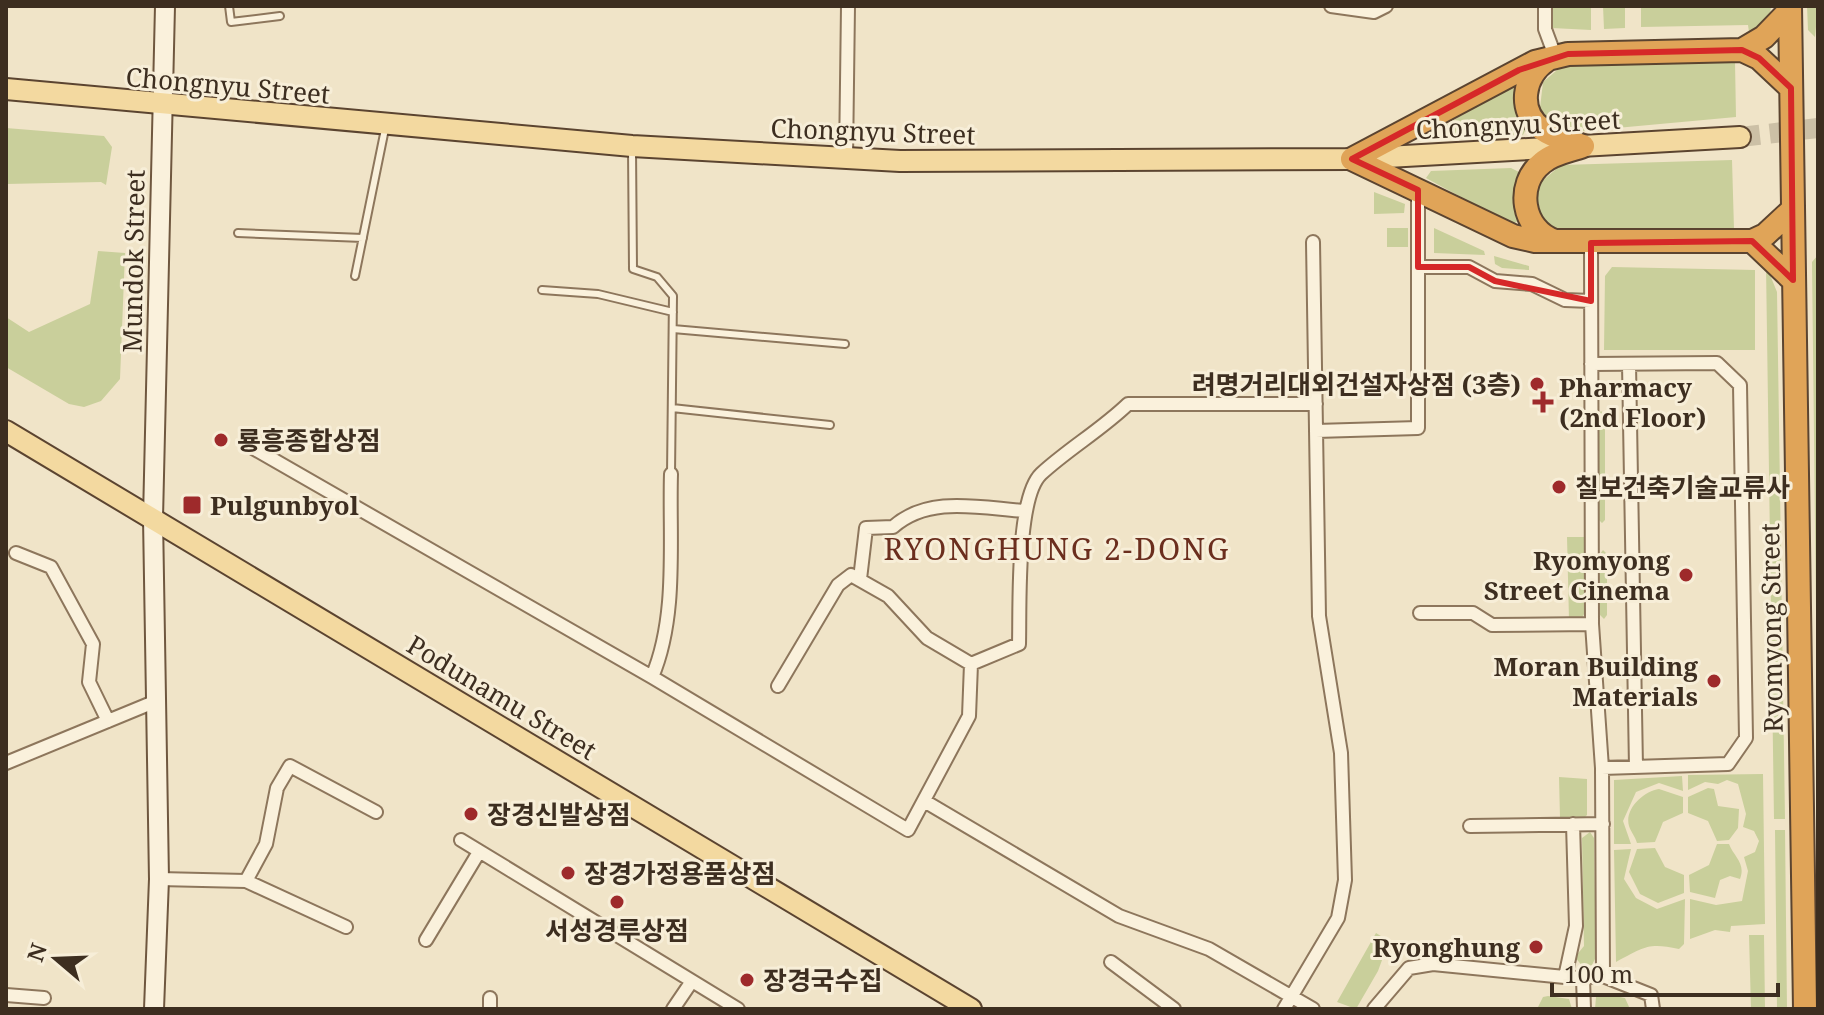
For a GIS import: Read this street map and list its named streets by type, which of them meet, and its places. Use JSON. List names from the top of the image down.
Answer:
{
  "streets": {
    "highway": ["Ryomyong Street"],
    "main road": ["Chongnyu Street", "Mundok Street", "Podunamu Street"]
  },
  "crossings": [
    ["Chongnyu Street", "Mundok Street"],
    ["Mundok Street", "Podunamu Street"]
  ],
  "districts": ["RYONGHUNG 2-DONG"],
  "places": {
    "other": [
      "려명거리대외건설자상점 (3층)",
      "룡흥종합상점",
      "칠보건축기술교류사",
      "Ryomyong Street Cinema",
      "Moran Building Materials",
      "장경신발상점",
      "장경가정용품상점",
      "서성경루상점",
      "Ryonghung",
      "장경국수집"
    ],
    "health": ["Pharmacy (2nd Floor)"],
    "transit": ["Pulgunbyol"]
  },
  "scale_bar": "100 m",
  "north": "left"
}
